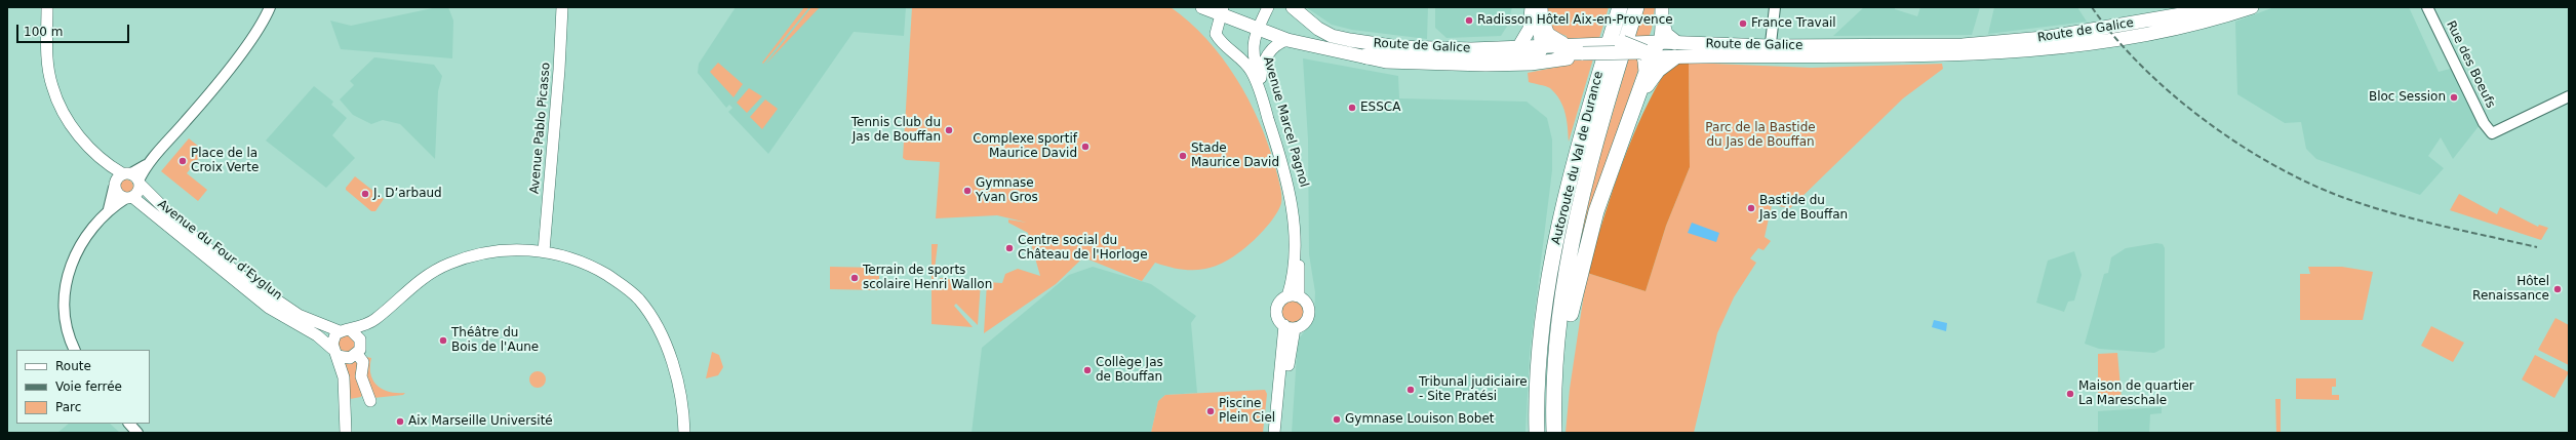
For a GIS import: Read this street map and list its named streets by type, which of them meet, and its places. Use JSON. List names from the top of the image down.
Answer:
{
  "streets": {
    "highway": ["Autoroute du Val de Durance"],
    "main road": [
      "Route de Galice",
      "Avenue Marcel Pagnol",
      "Avenue Pablo Picasso",
      "Avenue du Four d’Eyglun"
    ],
    "street": ["Rue des Boeufs"]
  },
  "crossings": [
    ["Route de Galice", "Avenue Marcel Pagnol"]
  ],
  "parks": ["Parc de la Bastide du Jas de Bouffan"],
  "places": [
    "Radisson Hôtel Aix-en-Provence",
    "France Travail",
    "Bloc Session",
    "ESSCA",
    "Tennis Club du Jas de Bouffan",
    "Complexe sportif Maurice David",
    "Stade Maurice David",
    "Place de la Croix Verte",
    "Gymnase Yvan Gros",
    "J. D’arbaud",
    "Bastide du Jas de Bouffan",
    "Centre social du Château de l'Horloge",
    "Terrain de sports scolaire Henri Wallon",
    "Hôtel Renaissance",
    "Théâtre du Bois de l'Aune",
    "Collège Jas de Bouffan",
    "Tribunal judiciaire - Site Pratési",
    "Maison de quartier La Mareschale",
    "Piscine Plein Ciel",
    "Gymnase Louison Bobet",
    "Aix Marseille Université"
  ],
  "legend": ["Route", "Voie ferrée", "Parc"],
  "scale_bar": "100 m"
}
